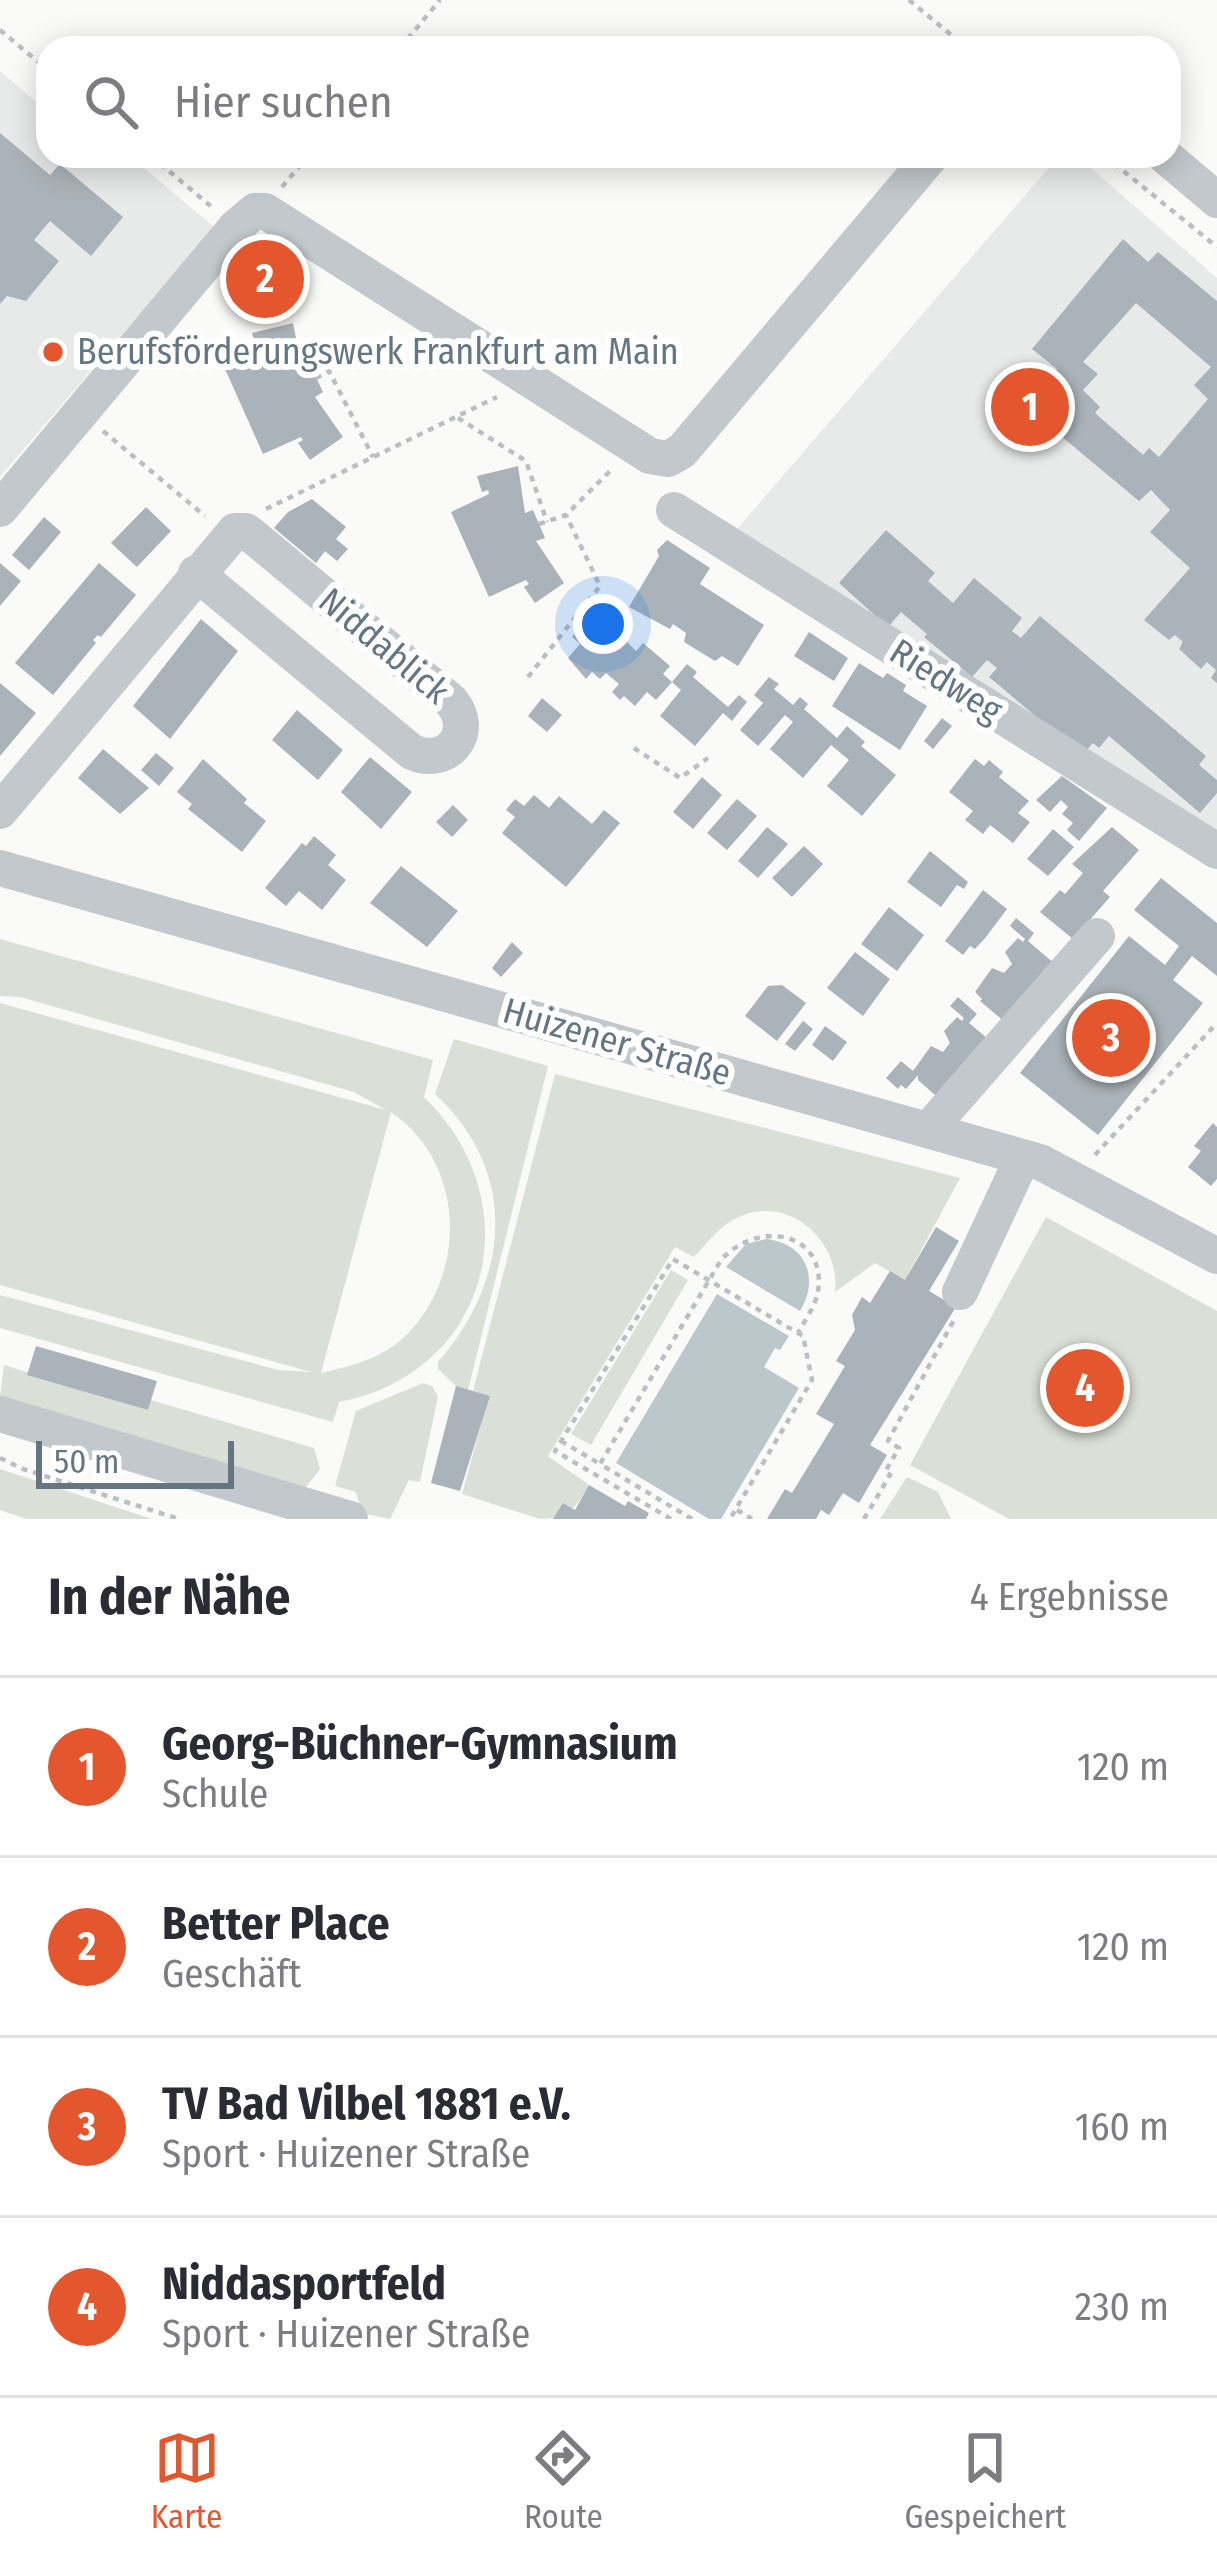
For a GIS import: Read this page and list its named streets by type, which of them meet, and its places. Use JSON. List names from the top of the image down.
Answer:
{
  "streets": {
    "street": ["Niddablick", "Riedweg", "Huizener Straße"]
  },
  "places": ["Berufsförderungswerk Frankfurt am Main"],
  "scale_bar": "50 m",
  "page": {
    "search": "Hier suchen",
    "pins": [
      "2",
      "1",
      "3",
      "4"
    ],
    "scale": "50 m",
    "heading": ["In der Nähe", "4 Ergebnisse"],
    "list": [
      {
        "mark": "1",
        "name": "Georg-Büchner-Gymnasium",
        "note": "Schule",
        "value": "120 m"
      },
      {
        "mark": "2",
        "name": "Better Place",
        "note": "Geschäft",
        "value": "120 m"
      },
      {
        "mark": "3",
        "name": "TV Bad Vilbel 1881 e.V.",
        "note": "Sport · Huizener Straße",
        "value": "160 m"
      },
      {
        "mark": "4",
        "name": "Niddasportfeld",
        "note": "Sport · Huizener Straße",
        "value": "230 m"
      }
    ],
    "nav": ["Karte", "Route", "Gespeichert"]
  }
}
